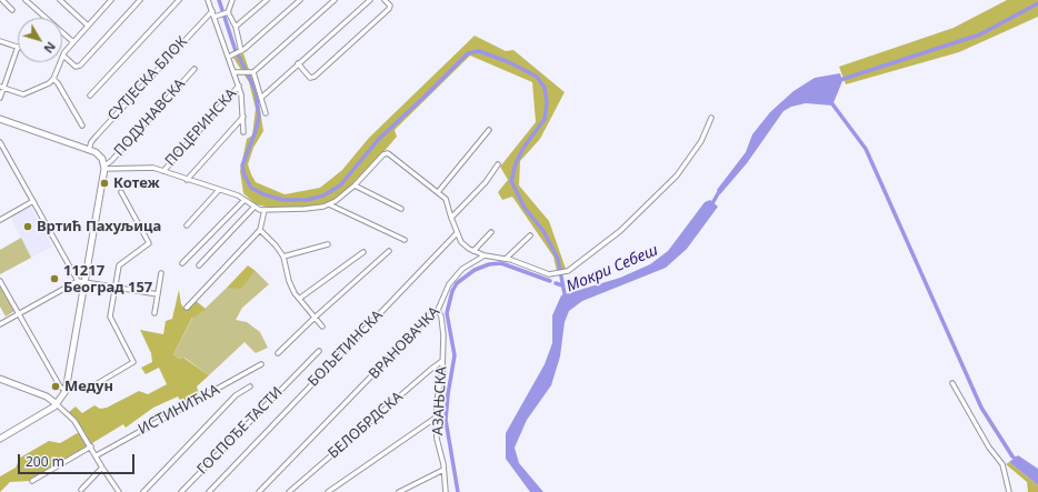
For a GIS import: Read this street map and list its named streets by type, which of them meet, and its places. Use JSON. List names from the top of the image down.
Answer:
{
  "streets": {
    "street": [
      "СУТЈЕСКА БЛОК",
      "ПОДУНАВСКА",
      "ПОЦЕРИНСКА",
      "ВРАНОВАЧКА",
      "БОЉЕТИНСКА",
      "АЗАЊСКА",
      "ИСТИНИЋКА",
      "БЕЛОБРДСКА",
      "ГОСПОЂЕ ТАСТИ"
    ]
  },
  "crossings": [
    ["ВРАНОВАЧКА", "АЗАЊСКА"],
    ["АЗАЊСКА", "БЕЛОБРДСКА"]
  ],
  "water": ["Мокри Себеш"],
  "places": [
    "Котеж",
    "Вртић Пахуљица",
    "11217 Београд 157",
    "Медун"
  ],
  "scale_bar": "200 m",
  "north": "bottom right"
}
